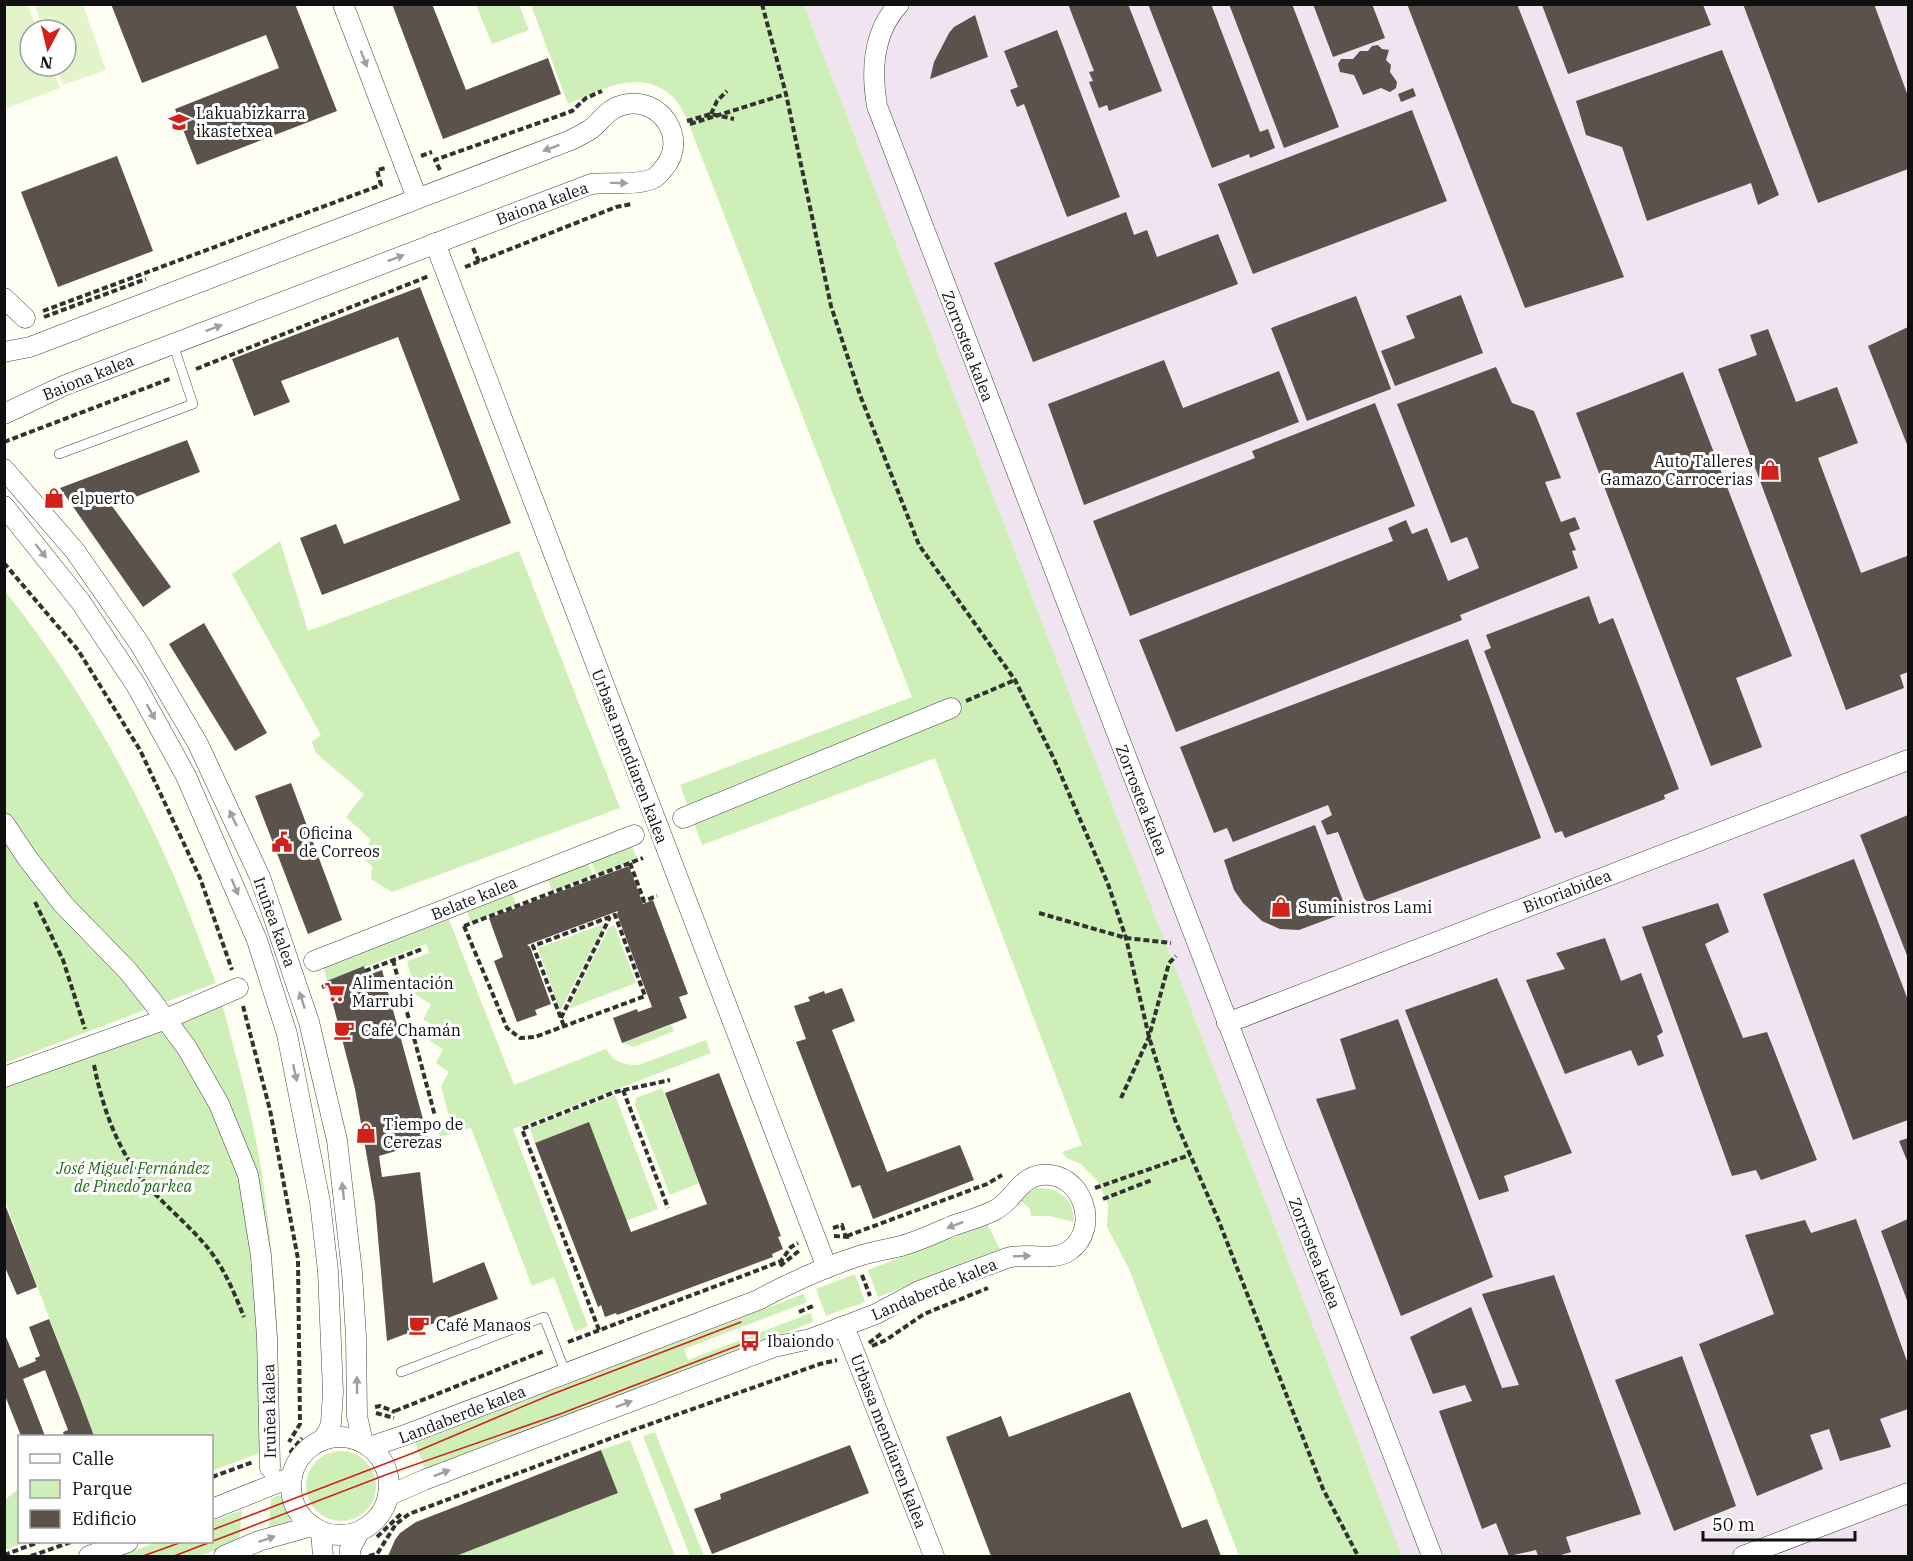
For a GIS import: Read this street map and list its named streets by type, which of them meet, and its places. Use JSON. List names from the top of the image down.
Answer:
{
  "streets": {
    "street": [
      "Baiona kalea",
      "Zorrostea kalea",
      "Urbasa mendiaren kalea",
      "Bitoriabidea",
      "Belate kalea",
      "Iruñea kalea",
      "Landaberde kalea"
    ]
  },
  "crossings": [
    ["Baiona kalea", "Urbasa mendiaren kalea"],
    ["Zorrostea kalea", "Bitoriabidea"],
    ["Urbasa mendiaren kalea", "Landaberde kalea"],
    ["Iruñea kalea", "Landaberde kalea"]
  ],
  "parks": ["José Miguel Fernández de Pinedo parkea"],
  "places": {
    "school or university": ["Lakuabizkarra ikastetxea"],
    "shop": [
      "Auto Talleres Gamazo Carrocerias",
      "elpuerto",
      "Suministros Lami",
      "Tiempo de Cerezas"
    ],
    "public building": ["Oficina de Correos"],
    "supermarket": ["Alimentación Marrubi"],
    "cafe": ["Café Chamán", "Café Manaos"],
    "bus stop": ["Ibaiondo"]
  },
  "legend": ["Calle", "Parque", "Edificio"],
  "scale_bar": "50 m",
  "north": "bottom"
}
